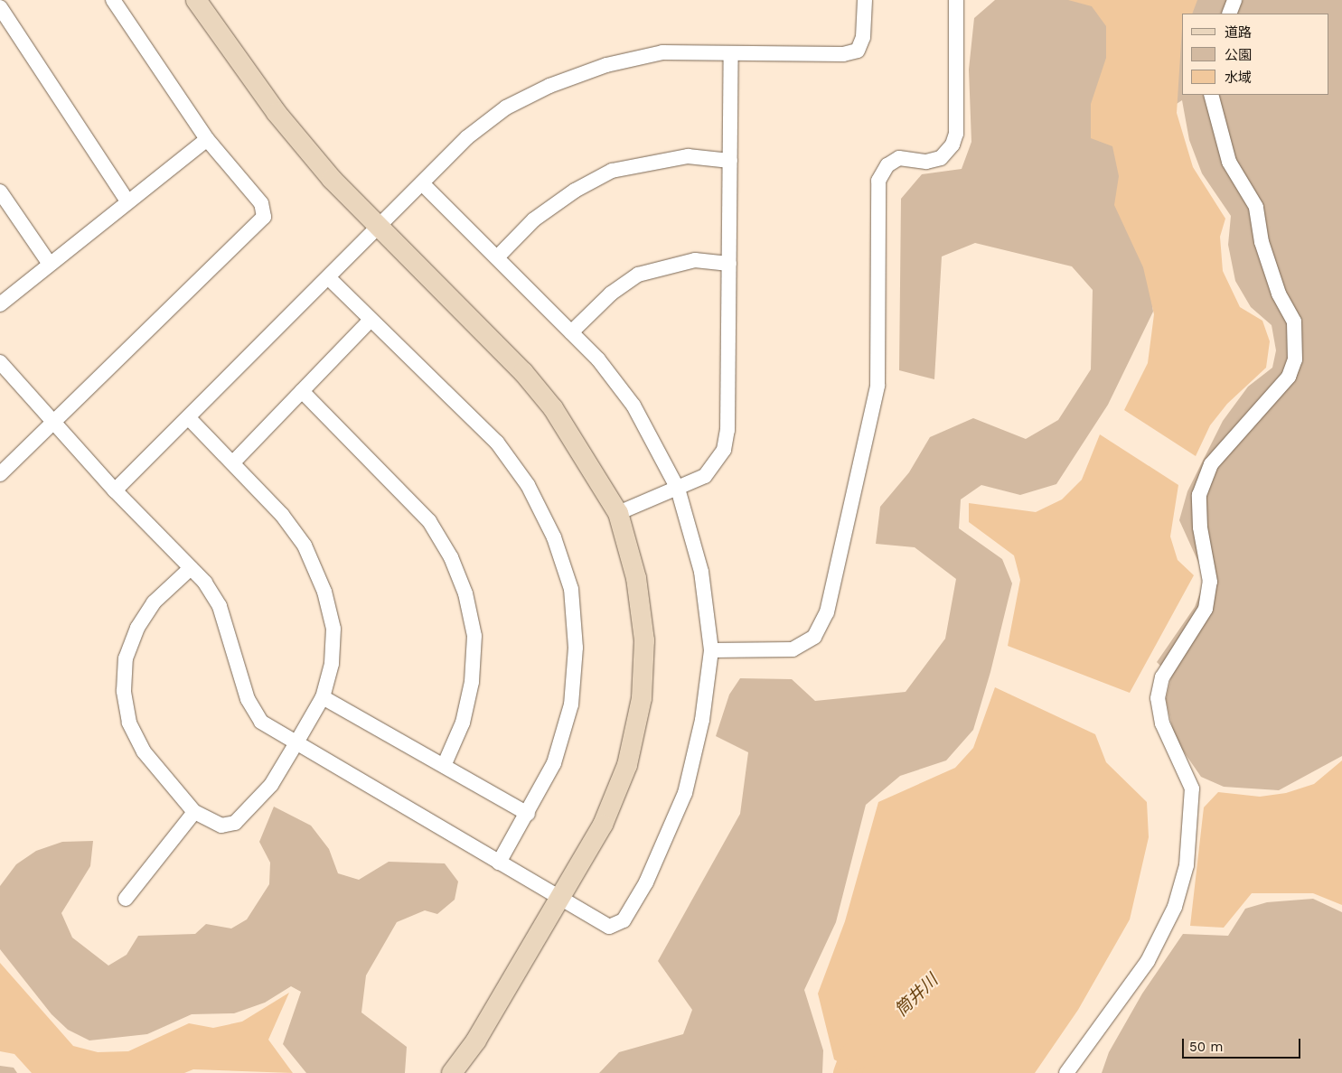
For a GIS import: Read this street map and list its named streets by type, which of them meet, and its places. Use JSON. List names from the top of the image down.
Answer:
{
  "water": ["筒井川"],
  "legend": ["道路", "公園", "水域"],
  "scale_bar": "50 m"
}
